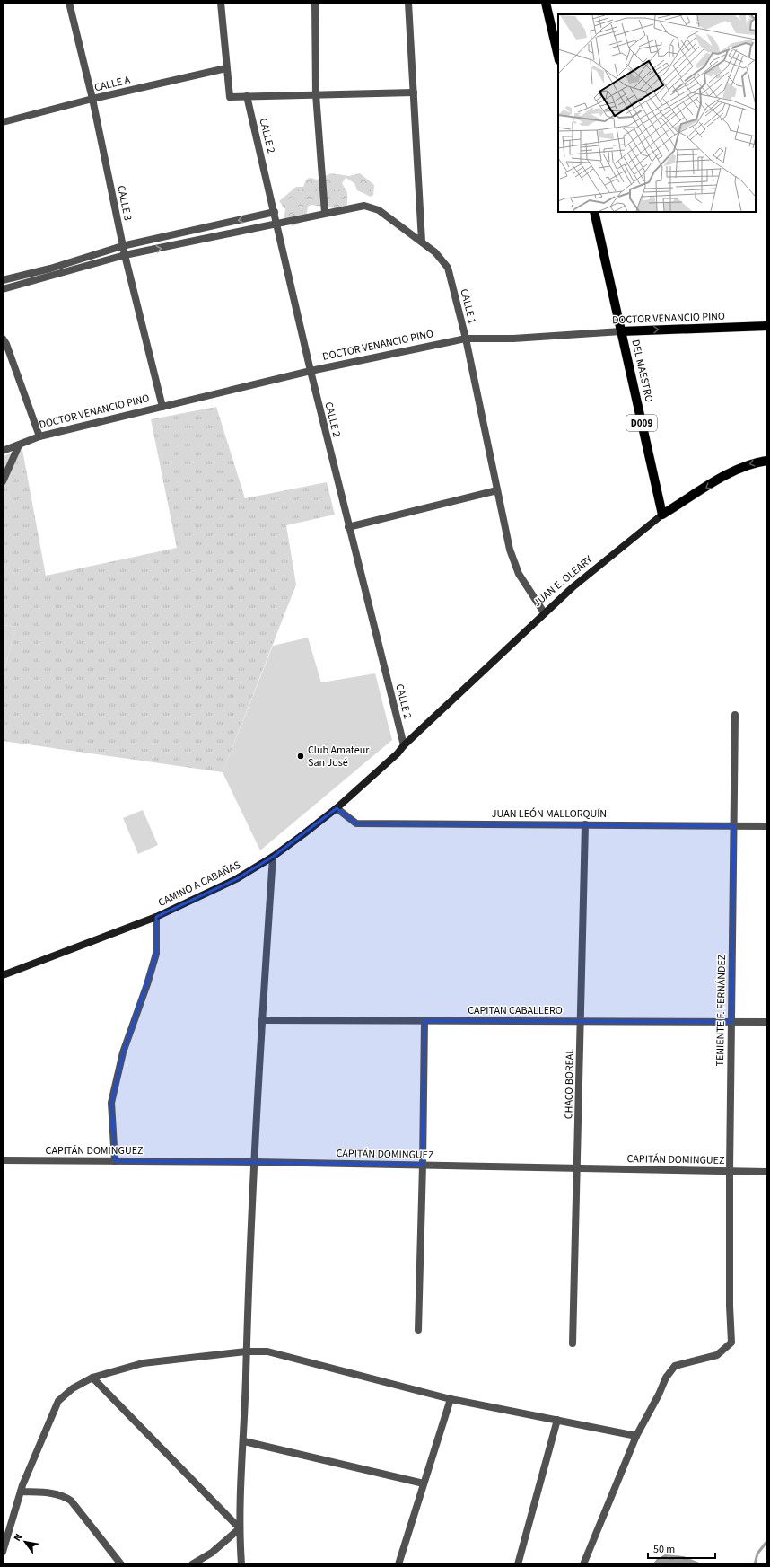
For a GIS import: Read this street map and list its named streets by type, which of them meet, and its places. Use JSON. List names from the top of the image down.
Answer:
{
  "streets": {
    "main road": [
      "DOCTOR VENANCIO PINO",
      "DEL MAESTRO",
      "D009",
      "JUAN E. OLEARY"
    ],
    "street": [
      "CALLE A",
      "CALLE 2",
      "CALLE 3",
      "CALLE 1",
      "JUAN LEÓN MALLORQUÍN",
      "CAMINO A CABAÑAS",
      "CAPITAN CABALLERO",
      "TENIENTE F. FERNÁNDEZ",
      "CHACO BOREAL",
      "CAPITÁN DOMINGUEZ"
    ]
  },
  "crossings": [
    ["CALLE A", "CALLE 3"],
    ["CALLE 2", "CALLE 1"],
    ["CALLE 2", "DOCTOR VENANCIO PINO"],
    ["CALLE 2", "JUAN E. OLEARY"],
    ["CALLE 3", "CALLE 1"],
    ["CALLE 3", "DOCTOR VENANCIO PINO"],
    ["CALLE 1", "DOCTOR VENANCIO PINO"],
    ["CALLE 1", "JUAN E. OLEARY"],
    ["DOCTOR VENANCIO PINO", "DEL MAESTRO"],
    ["DEL MAESTRO", "JUAN E. OLEARY"],
    ["JUAN E. OLEARY", "CAMINO A CABAÑAS"],
    ["JUAN LEÓN MALLORQUÍN", "CAMINO A CABAÑAS"],
    ["JUAN LEÓN MALLORQUÍN", "TENIENTE F. FERNÁNDEZ"],
    ["JUAN LEÓN MALLORQUÍN", "CHACO BOREAL"],
    ["CAPITAN CABALLERO", "TENIENTE F. FERNÁNDEZ"],
    ["CAPITAN CABALLERO", "CHACO BOREAL"],
    ["TENIENTE F. FERNÁNDEZ", "CAPITÁN DOMINGUEZ"],
    ["CHACO BOREAL", "CAPITÁN DOMINGUEZ"]
  ],
  "places": ["Club Amateur San José"],
  "scale_bar": "50 m",
  "north": "top left"
}
